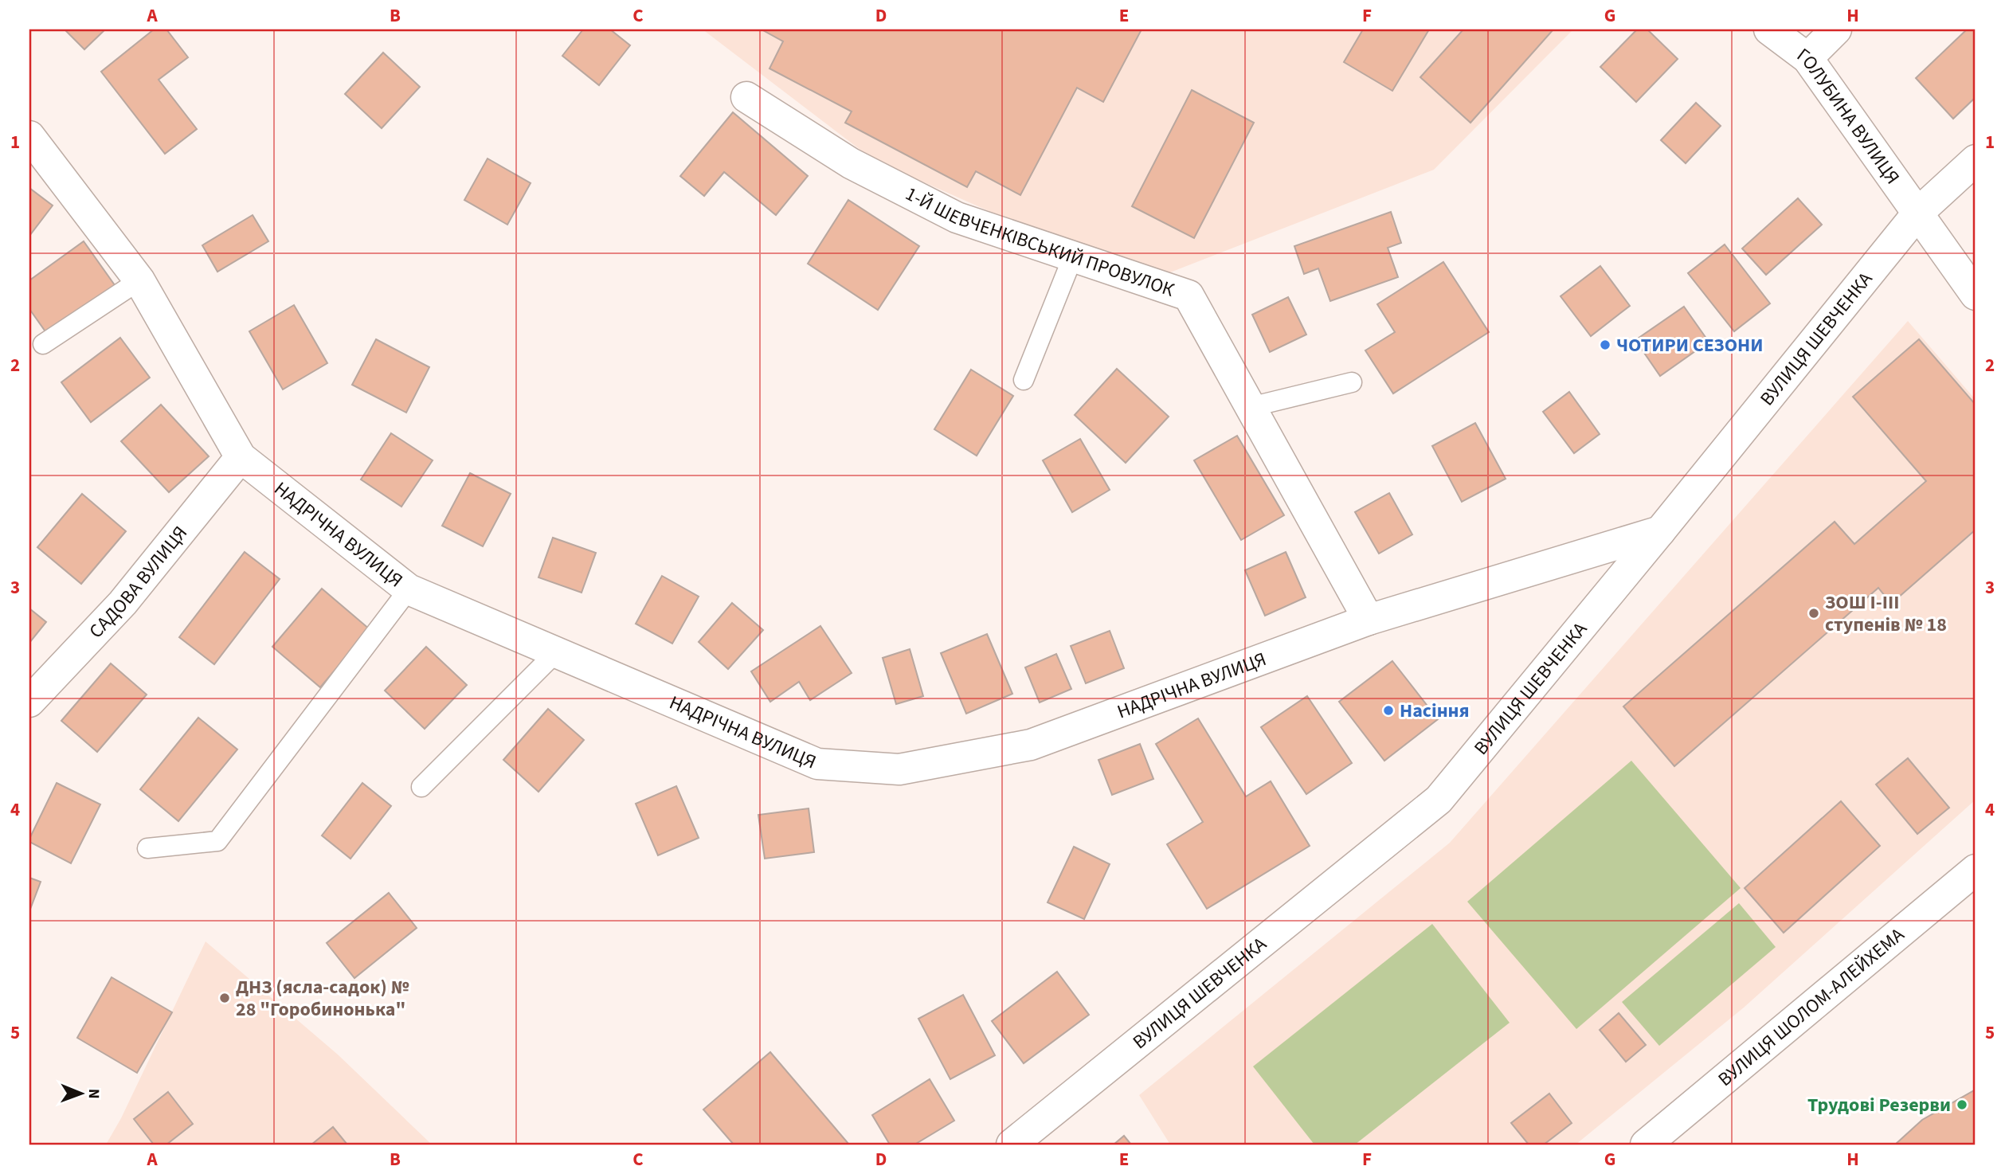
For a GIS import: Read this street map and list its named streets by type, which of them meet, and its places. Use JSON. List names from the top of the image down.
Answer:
{
  "streets": {
    "street": [
      "ГОЛУБИНА ВУЛИЦЯ",
      "1-Й ШЕВЧЕНКІВСЬКИЙ ПРОВУЛОК",
      "ВУЛИЦЯ ШЕВЧЕНКА",
      "НАДРІЧНА ВУЛИЦЯ",
      "САДОВА ВУЛИЦЯ",
      "ВУЛИЦЯ ШОЛОМ-АЛЕЙХЕМА"
    ]
  },
  "crossings": [
    ["ГОЛУБИНА ВУЛИЦЯ", "ВУЛИЦЯ ШЕВЧЕНКА"],
    ["1-Й ШЕВЧЕНКІВСЬКИЙ ПРОВУЛОК", "НАДРІЧНА ВУЛИЦЯ"],
    ["ВУЛИЦЯ ШЕВЧЕНКА", "НАДРІЧНА ВУЛИЦЯ"],
    ["НАДРІЧНА ВУЛИЦЯ", "САДОВА ВУЛИЦЯ"]
  ],
  "places": [
    "ЧОТИРИ СЕЗОНИ",
    "ЗОШ І-ІІІ ступенів № 18",
    "Насіння",
    "ДНЗ (ясла-садок) № 28 \"Горобинонька\"",
    "Трудові Резерви"
  ],
  "north": "right",
  "grid": {
    "columns": [
      "A",
      "B",
      "C",
      "D",
      "E",
      "F",
      "G",
      "H"
    ],
    "rows": [
      "1",
      "2",
      "3",
      "4",
      "5"
    ]
  }
}
